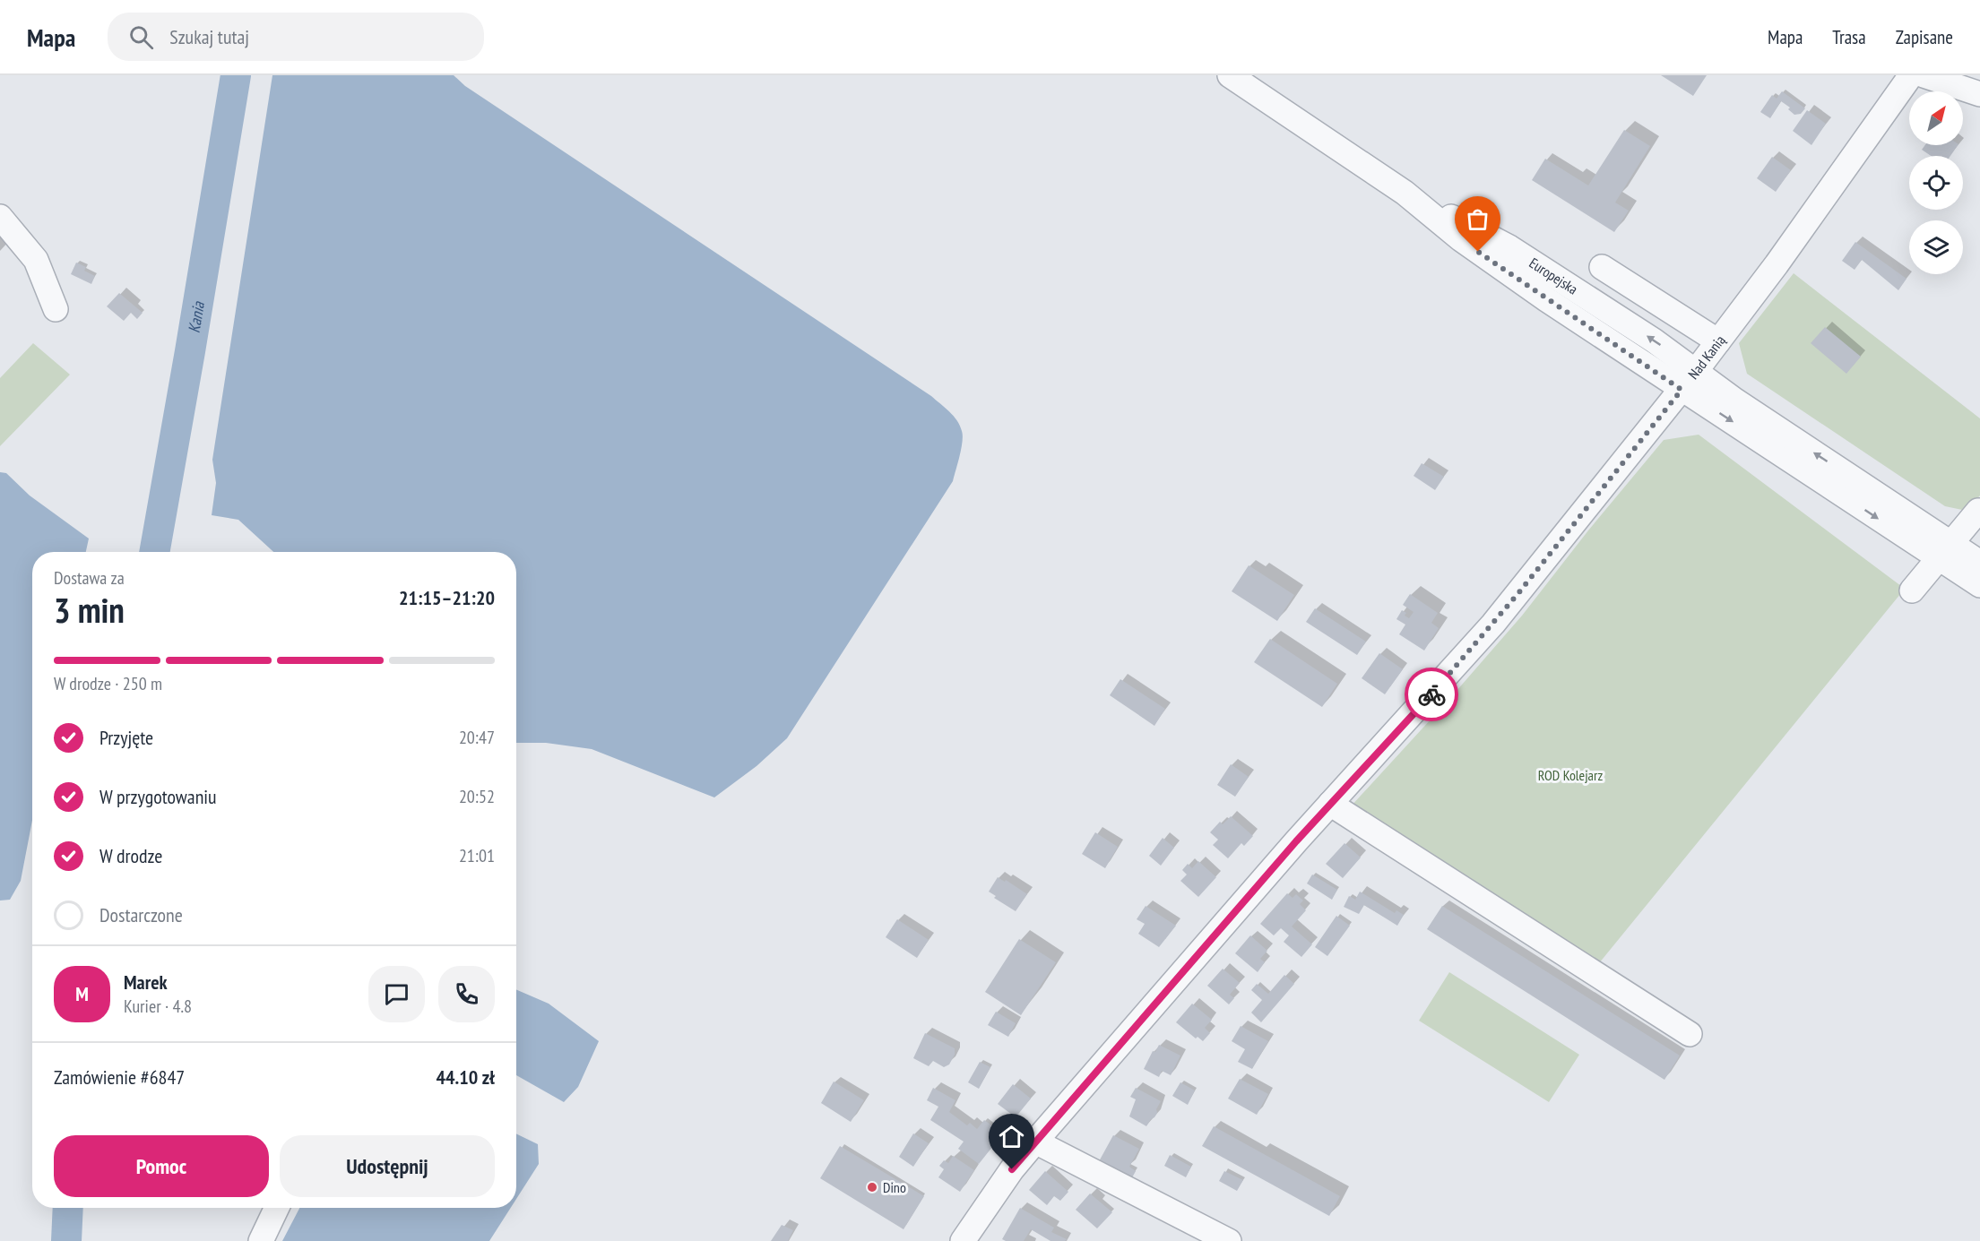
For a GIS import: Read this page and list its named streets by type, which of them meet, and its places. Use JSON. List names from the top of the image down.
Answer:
{
  "streets": {
    "street": ["Europejska", "Nad Kanią"]
  },
  "crossings": [
    ["Europejska", "Nad Kanią"]
  ],
  "water": ["Kania"],
  "parks": ["ROD Kolejarz"],
  "places": ["Dino"],
  "north": "top right",
  "page": {
    "header": "Mapa",
    "search": "Szukaj tutaj",
    "nav": ["Mapa", "Trasa", "Zapisane"],
    "heading": ["3 min", "Dostawa za", "21:15–21:20"],
    "panel": [
      "Marek",
      "Kurier · 4.8",
      "Zamówienie #6847",
      "44.10 zł"
    ],
    "bar": "W drodze · 250 m",
    "list": [
      ["Przyjęte", "20:47"],
      ["W przygotowaniu", "20:52"],
      ["W drodze", "21:01"],
      "Dostarczone"
    ],
    "round": "M",
    "buttons": ["Pomoc", "Udostępnij"]
  }
}
